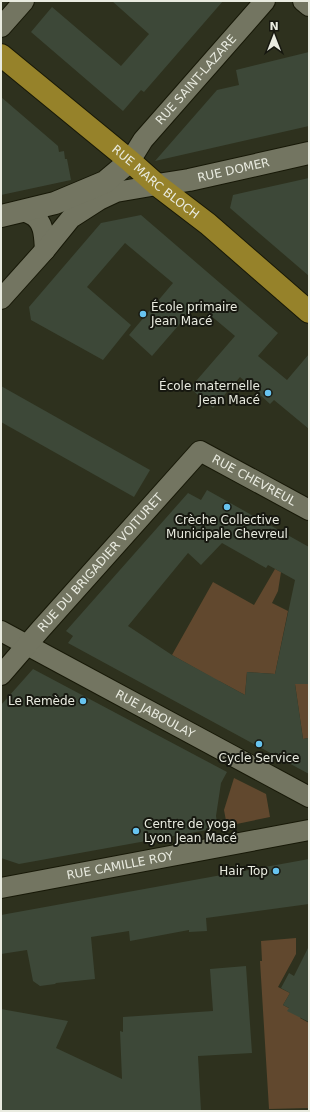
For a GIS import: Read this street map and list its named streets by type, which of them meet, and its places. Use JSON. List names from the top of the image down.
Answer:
{
  "streets": {
    "main road": ["RUE MARC BLOCH"],
    "street": [
      "RUE SAINT-LAZARE",
      "RUE DOMER",
      "RUE CHEVREUL",
      "RUE DU BRIGADIER VOITURET",
      "RUE JABOULAY",
      "RUE CAMILLE ROY"
    ]
  },
  "crossings": [
    ["RUE SAINT-LAZARE", "RUE MARC BLOCH"],
    ["RUE DOMER", "RUE MARC BLOCH"],
    ["RUE CHEVREUL", "RUE DU BRIGADIER VOITURET"],
    ["RUE DU BRIGADIER VOITURET", "RUE JABOULAY"]
  ],
  "places": [
    "École primaire Jean Macé",
    "École maternelle Jean Macé",
    "Crèche Collective Municipale Chevreul",
    "Le Remède",
    "Cycle Service",
    "Centre de yoga Lyon Jean Macé",
    "Hair Top"
  ],
  "north": "top"
}
